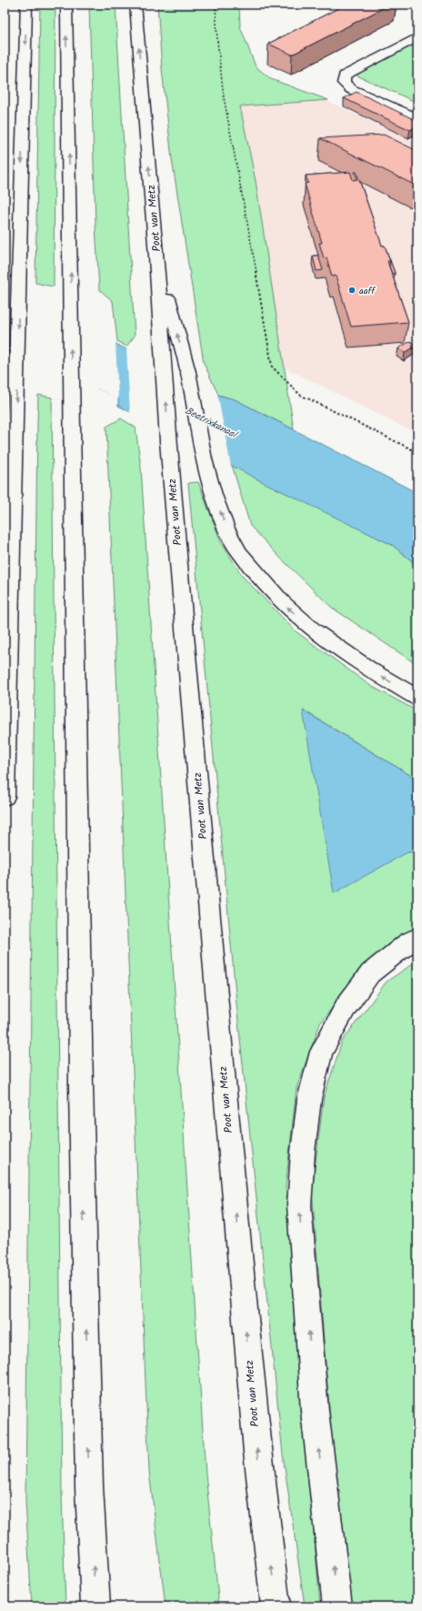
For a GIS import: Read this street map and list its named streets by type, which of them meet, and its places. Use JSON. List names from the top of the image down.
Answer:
{
  "streets": {
    "main road": ["Poot van Metz"]
  },
  "water": ["Beatrixkanaal"],
  "places": ["aaff"]
}
